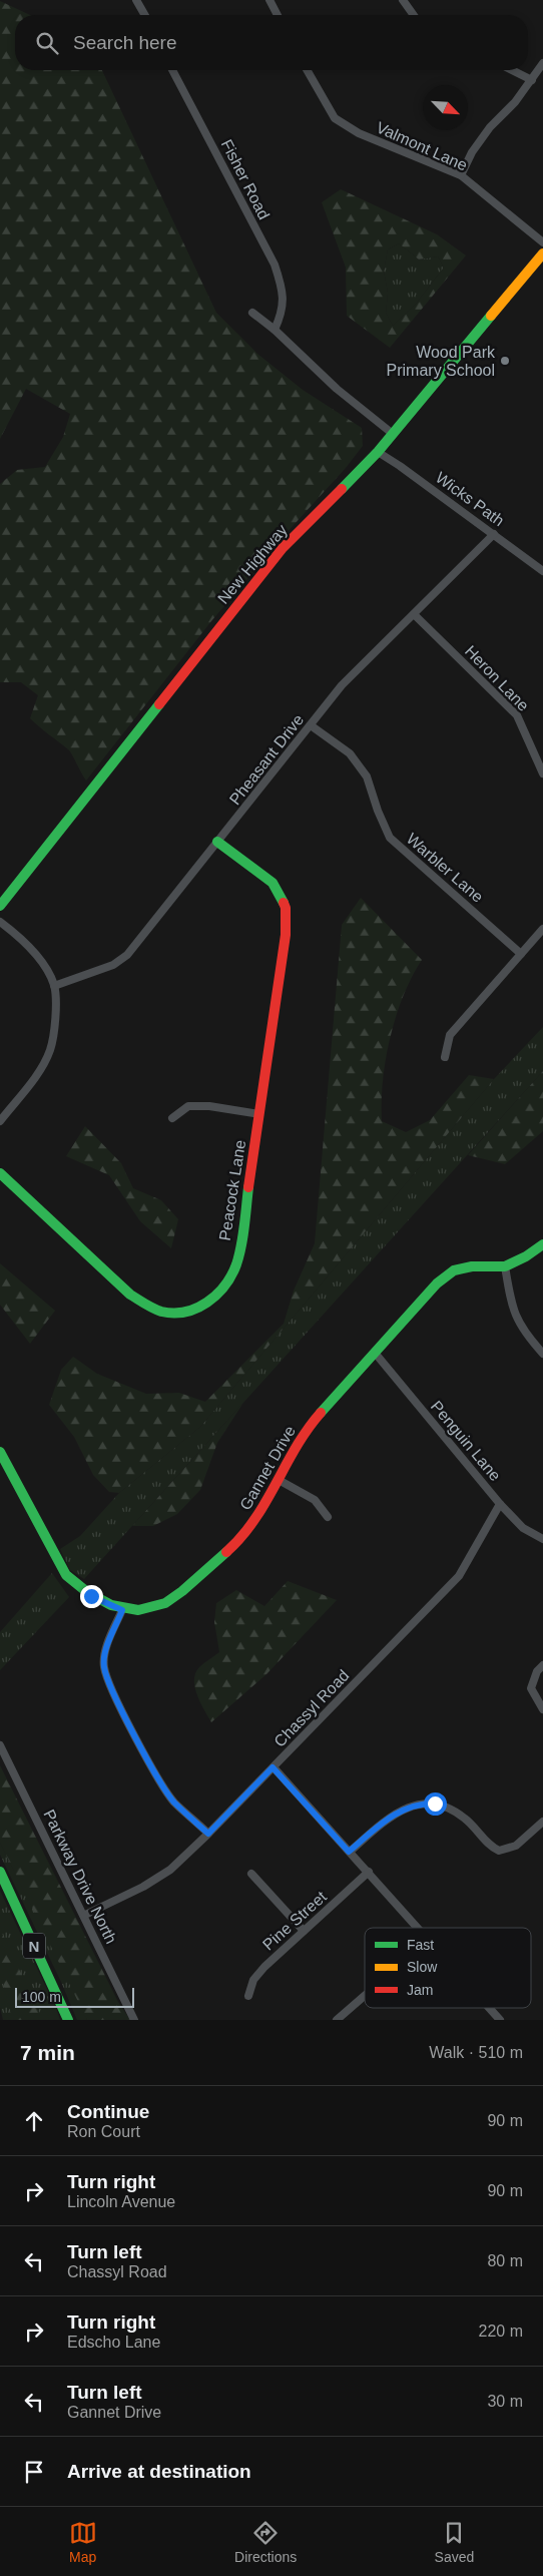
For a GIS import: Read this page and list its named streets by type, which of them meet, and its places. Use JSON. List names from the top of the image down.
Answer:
{
  "streets": {
    "main road": [
      "New Highway",
      "Peacock Lane",
      "Gannet Drive",
      "N"
    ],
    "street": [
      "Valmont Lane",
      "Fisher Road",
      "Wicks Path",
      "Heron Lane",
      "Pheasant Drive",
      "Warbler Lane",
      "Penguin Lane",
      "Chassyl Road",
      "Parkway Drive North",
      "Pine Street"
    ]
  },
  "crossings": [
    ["Wicks Path", "New Highway"],
    ["Wicks Path", "Pheasant Drive"],
    ["Heron Lane", "Pheasant Drive"],
    ["Pheasant Drive", "Warbler Lane"],
    ["Pheasant Drive", "Peacock Lane"],
    ["Penguin Lane", "Gannet Drive"],
    ["Penguin Lane", "Chassyl Road"],
    ["Chassyl Road", "Parkway Drive North"]
  ],
  "places": ["Wood Park Primary School"],
  "legend": ["Fast", "Slow", "Jam"],
  "scale_bar": "100 m",
  "north": "bottom right",
  "page": {
    "search": "Search here",
    "scale": "100 m",
    "heading": ["7 min", "Walk · 510 m"],
    "list": [
      ["Continue", "Ron Court", "90 m"],
      ["Turn right", "Lincoln Avenue", "90 m"],
      ["Turn left", "Chassyl Road", "80 m"],
      ["Turn right", "Edscho Lane", "220 m"],
      ["Turn left", "Gannet Drive", "30 m"],
      "Arrive at destination"
    ],
    "nav": ["Map", "Directions", "Saved"]
  }
}
